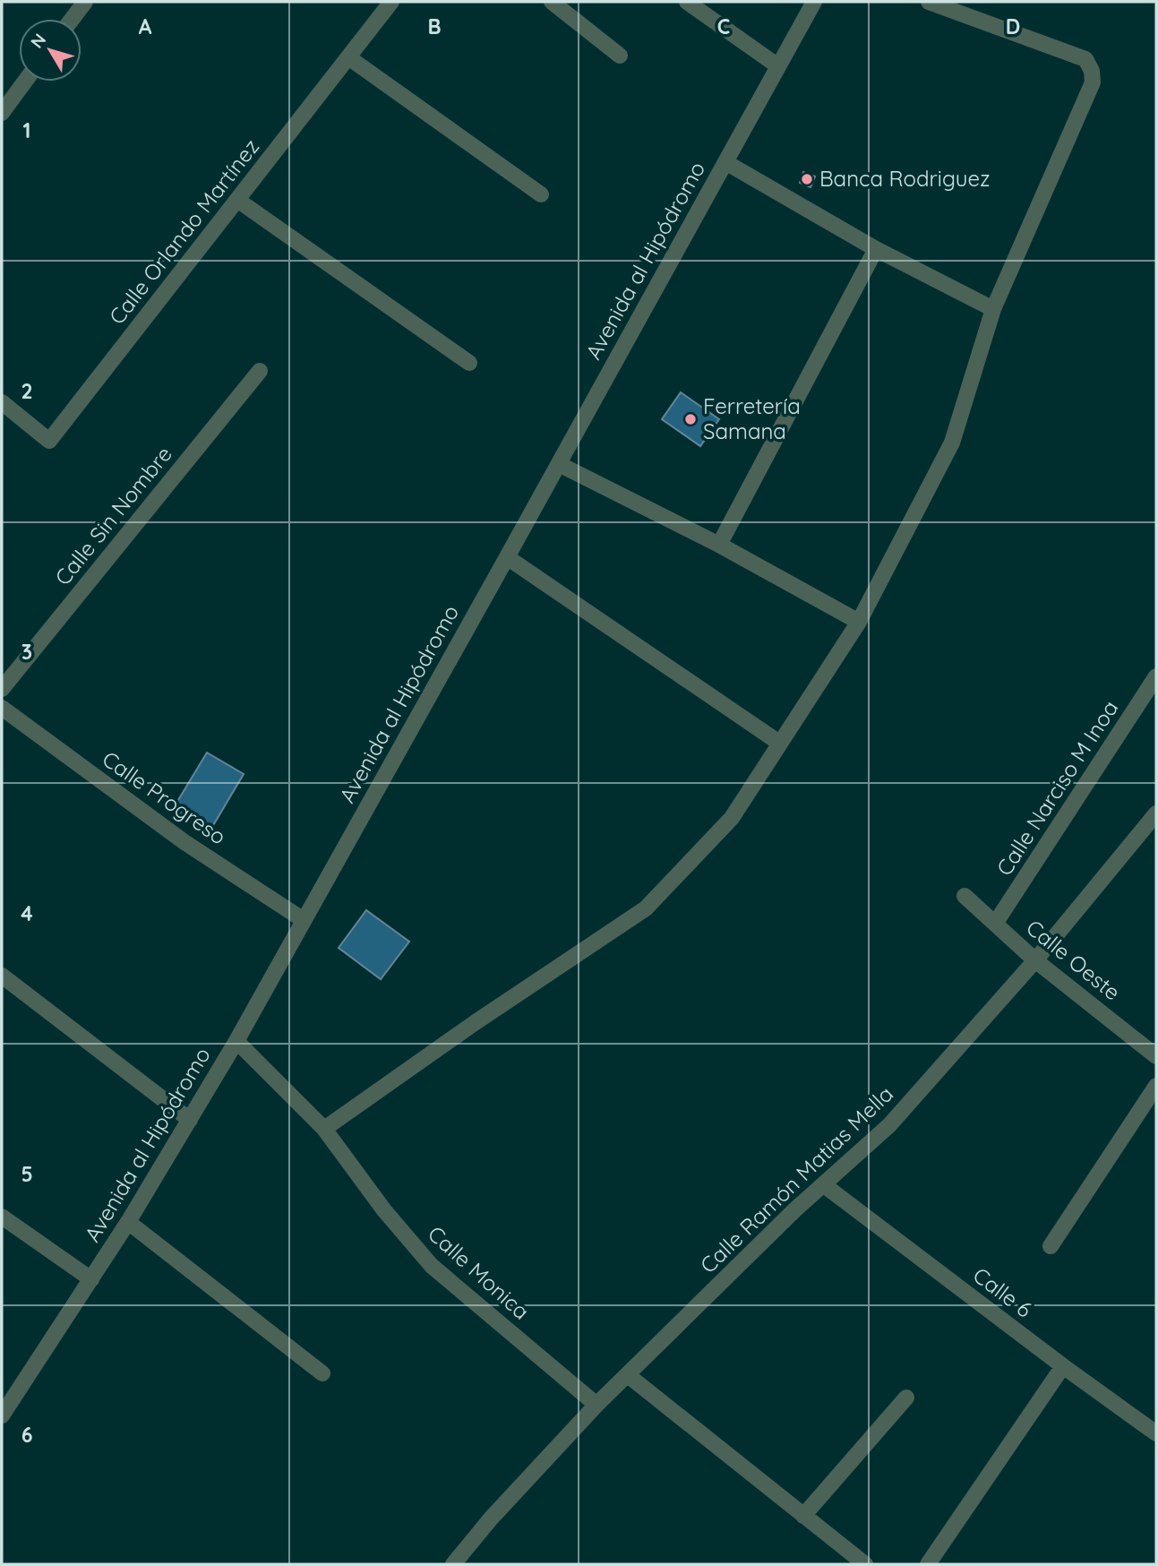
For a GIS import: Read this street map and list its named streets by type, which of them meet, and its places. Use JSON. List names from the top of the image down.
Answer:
{
  "streets": {
    "street": [
      "Calle Orlando Martínez",
      "Avenida al Hipódromo",
      "Calle Sin Nombre",
      "Calle Narciso M Inoa",
      "Calle Progreso",
      "Calle Oeste",
      "Calle Ramón Matias Mella",
      "Calle Monica",
      "Calle 6"
    ]
  },
  "crossings": [
    ["Avenida al Hipódromo", "Calle Progreso"],
    ["Avenida al Hipódromo", "Calle Monica"],
    ["Calle Narciso M Inoa", "Calle Oeste"],
    ["Calle Oeste", "Calle Ramón Matias Mella"],
    ["Calle Ramón Matias Mella", "Calle Monica"],
    ["Calle Ramón Matias Mella", "Calle 6"]
  ],
  "places": ["Banca Rodriguez", "Ferretería Samana"],
  "north": "top left",
  "grid": {
    "columns": [
      "A",
      "B",
      "C",
      "D"
    ],
    "rows": [
      "1",
      "2",
      "3",
      "4",
      "5",
      "6"
    ]
  }
}
